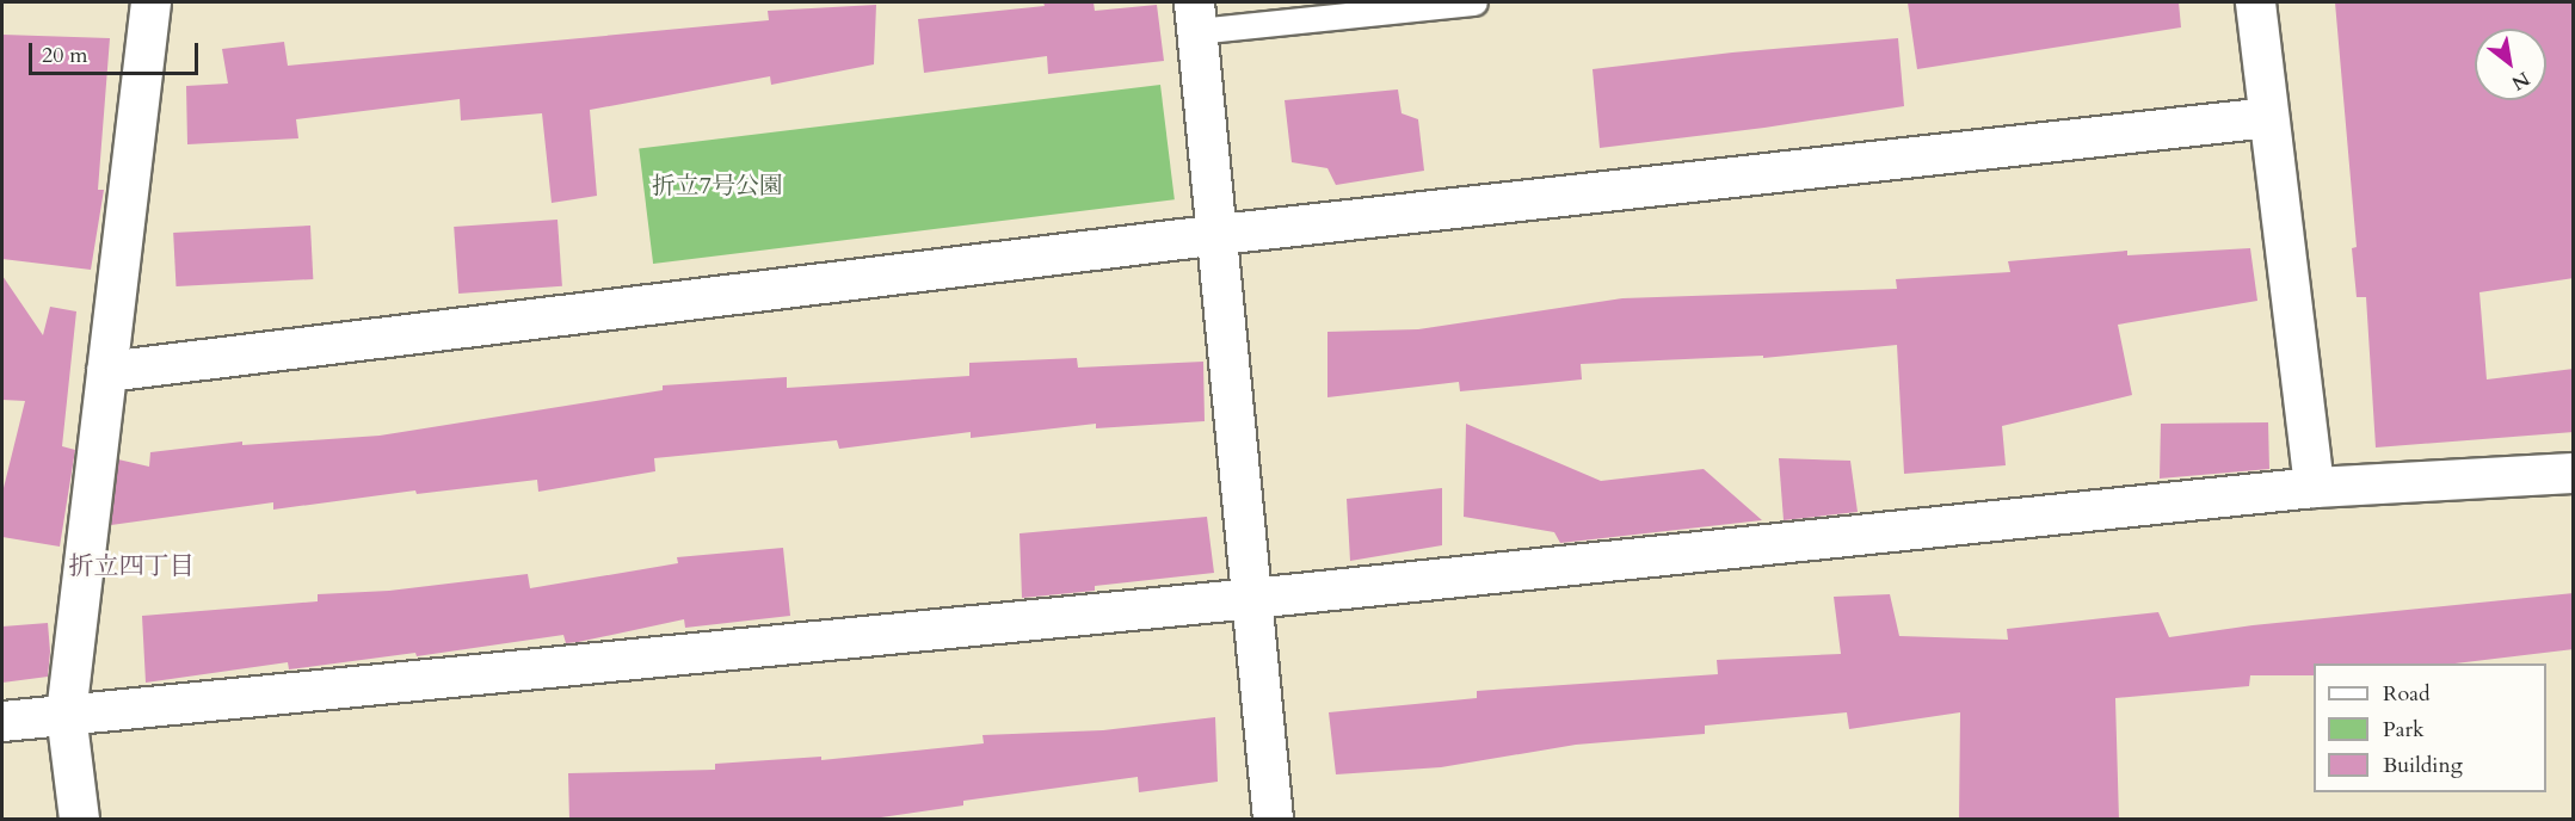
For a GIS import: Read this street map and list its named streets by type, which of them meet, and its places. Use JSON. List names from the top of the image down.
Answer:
{
  "districts": ["折立四丁目"],
  "parks": ["折立7号公園"],
  "legend": ["Road", "Park", "Building"],
  "scale_bar": "20 m",
  "north": "bottom right"
}
